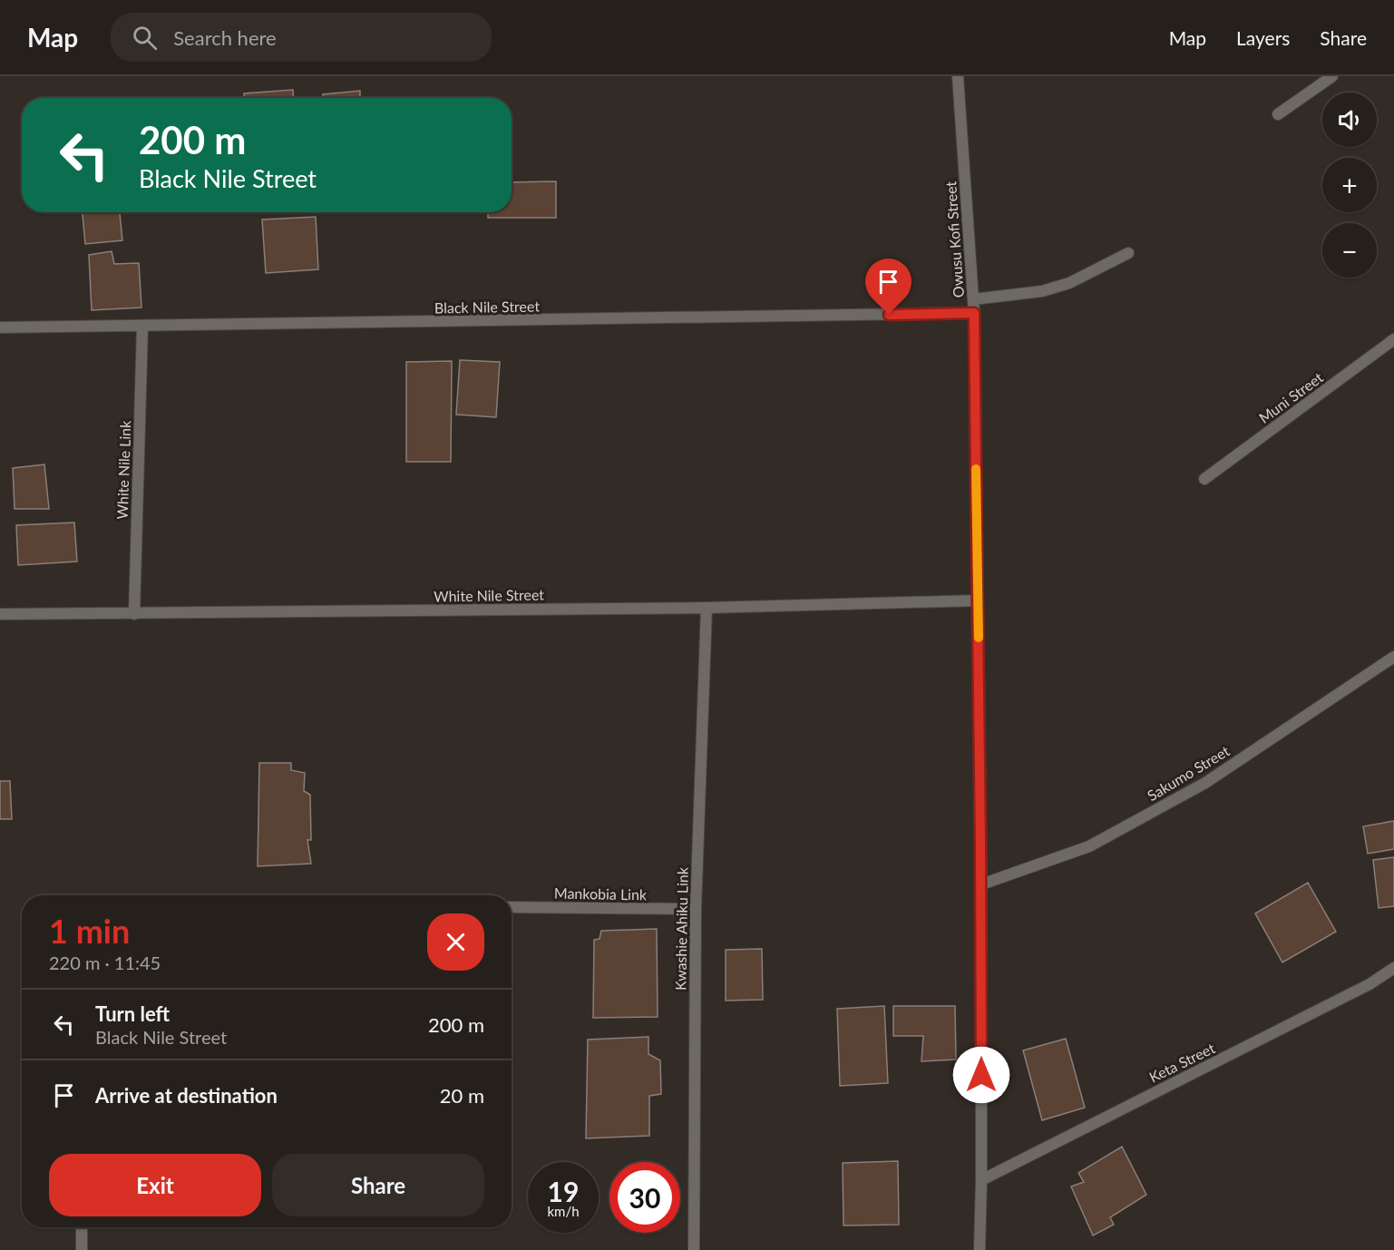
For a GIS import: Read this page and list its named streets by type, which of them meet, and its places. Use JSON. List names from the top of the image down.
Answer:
{
  "streets": {
    "street": [
      "Owusu Kofi Street",
      "Black Nile Street",
      "Muni Street",
      "White Nile Link",
      "White Nile Street",
      "Sakumo Street",
      "Mankobia Link",
      "Kwashie Ahiku Link",
      "Keta Street"
    ]
  },
  "crossings": [
    ["Owusu Kofi Street", "Black Nile Street"],
    ["Owusu Kofi Street", "White Nile Street"],
    ["Owusu Kofi Street", "Sakumo Street"],
    ["Owusu Kofi Street", "Keta Street"],
    ["Black Nile Street", "White Nile Link"],
    ["White Nile Link", "White Nile Street"],
    ["White Nile Street", "Kwashie Ahiku Link"],
    ["Mankobia Link", "Kwashie Ahiku Link"]
  ],
  "page": {
    "header": "Map",
    "search": "Search here",
    "nav": ["Map", "Layers", "Share"],
    "map_buttons": ["+", "−"],
    "turn": ["200 m", "Black Nile Street"],
    "heading": ["1 min", "220 m · 11:45"],
    "list": [
      {
        "name": "Turn left",
        "note": "Black Nile Street",
        "value": "200 m"
      },
      {
        "name": "Arrive at destination",
        "value": "20 m"
      }
    ],
    "buttons": ["Exit", "Share"],
    "speed": "19 km/h",
    "limit": "30"
  }
}
